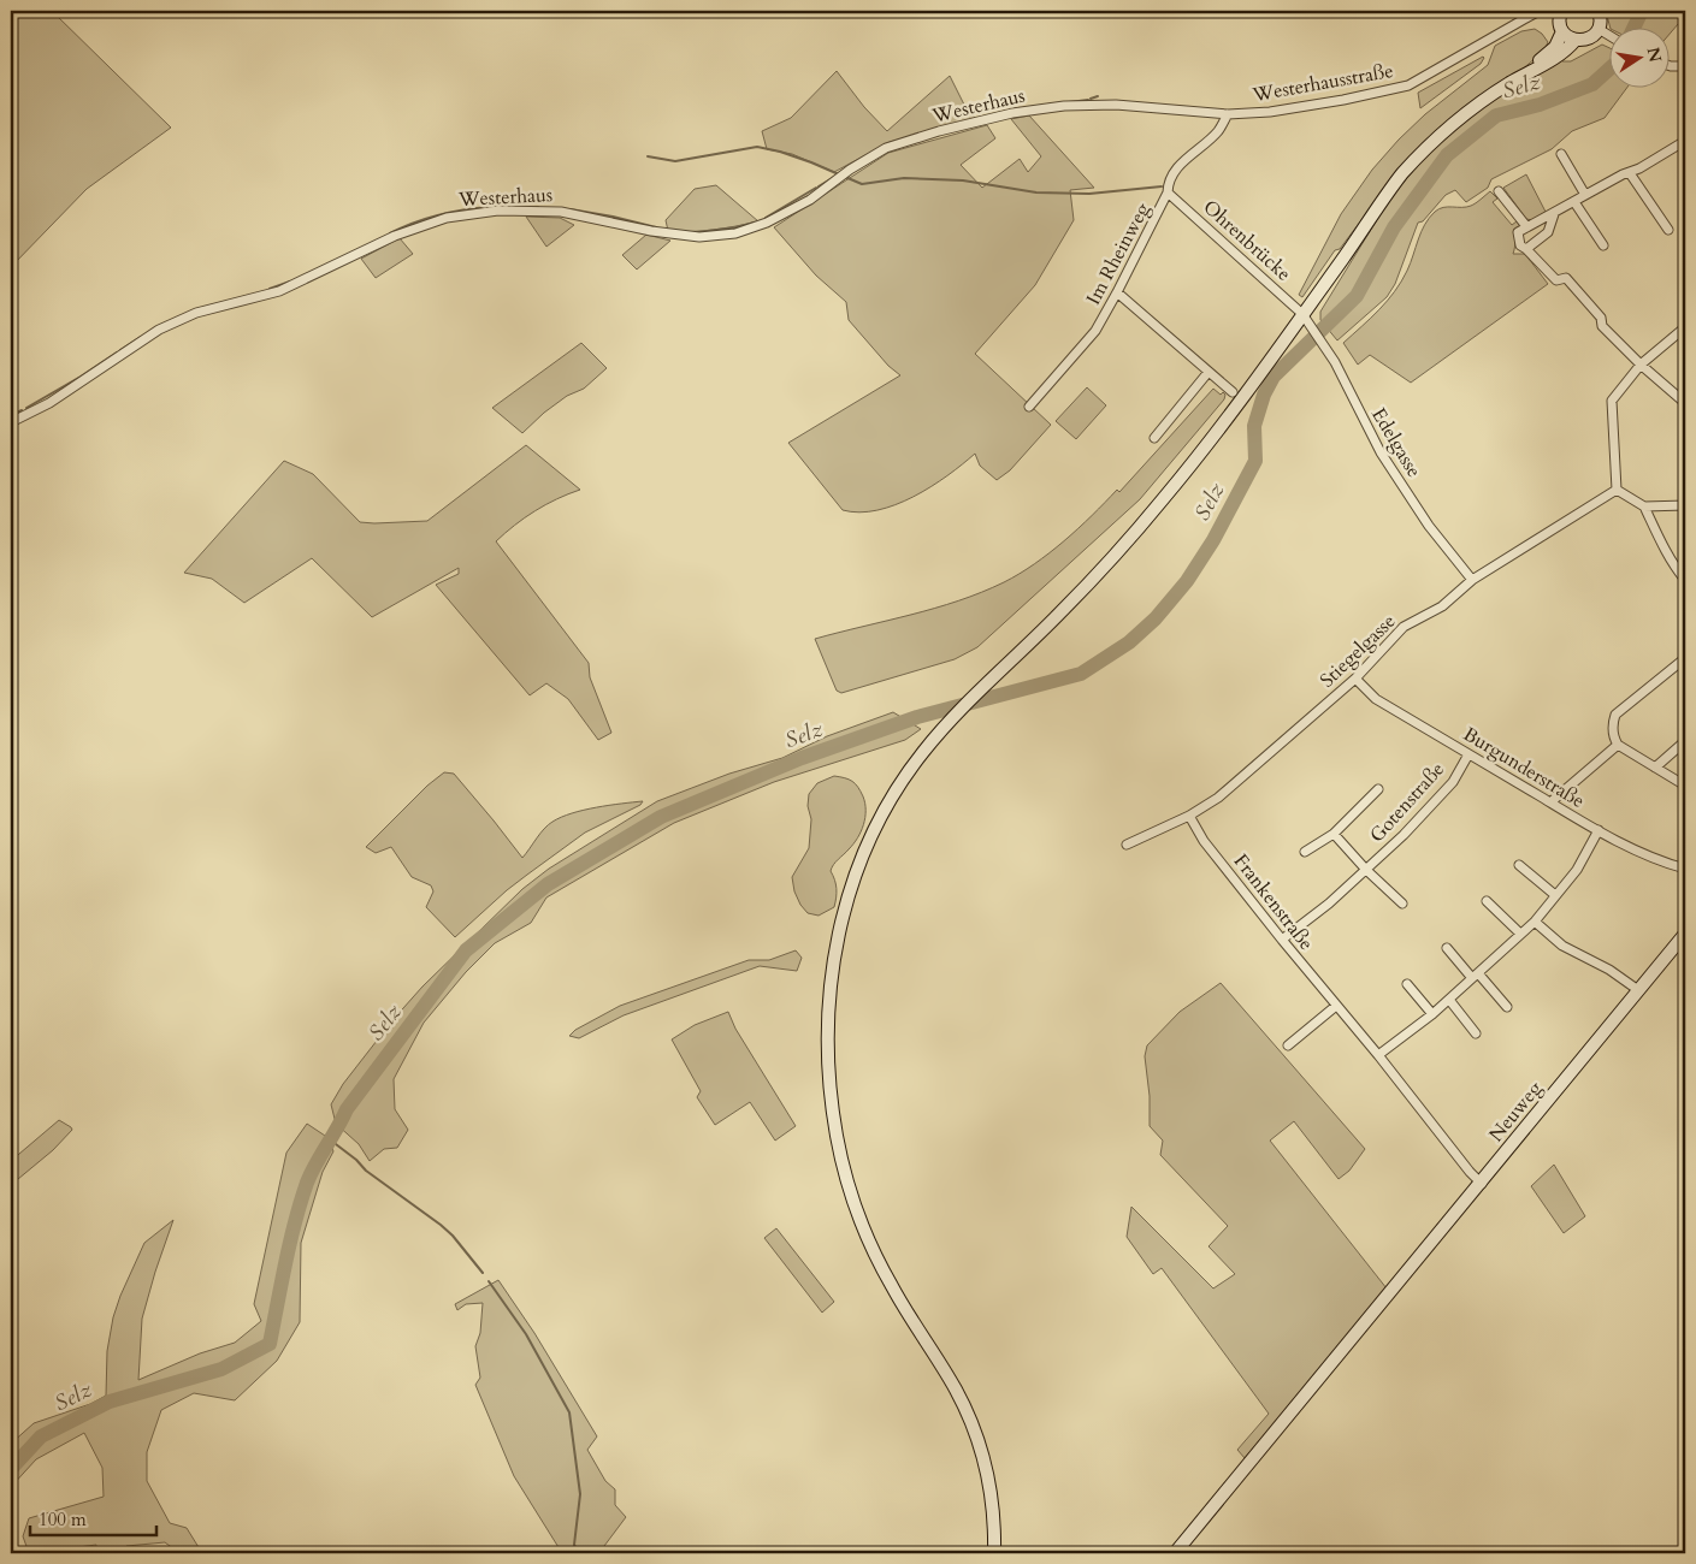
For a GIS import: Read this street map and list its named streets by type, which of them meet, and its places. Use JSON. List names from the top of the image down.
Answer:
{
  "streets": {
    "main road": ["Neuweg"],
    "street": [
      "Westerhausstraße",
      "Westerhaus",
      "Ohrenbrücke",
      "Im Rheinweg",
      "Edelgasse",
      "Stiegelgasse",
      "Burgunderstraße",
      "Gotenstraße",
      "Frankenstraße"
    ]
  },
  "crossings": [
    ["Westerhausstraße", "Westerhaus"],
    ["Westerhausstraße", "Im Rheinweg"],
    ["Ohrenbrücke", "Im Rheinweg"],
    ["Ohrenbrücke", "Edelgasse"],
    ["Edelgasse", "Stiegelgasse"],
    ["Stiegelgasse", "Burgunderstraße"],
    ["Stiegelgasse", "Frankenstraße"],
    ["Burgunderstraße", "Gotenstraße"],
    ["Gotenstraße", "Frankenstraße"],
    ["Frankenstraße", "Neuweg"]
  ],
  "water": ["Selz"],
  "scale_bar": "100 m",
  "north": "right"
}
